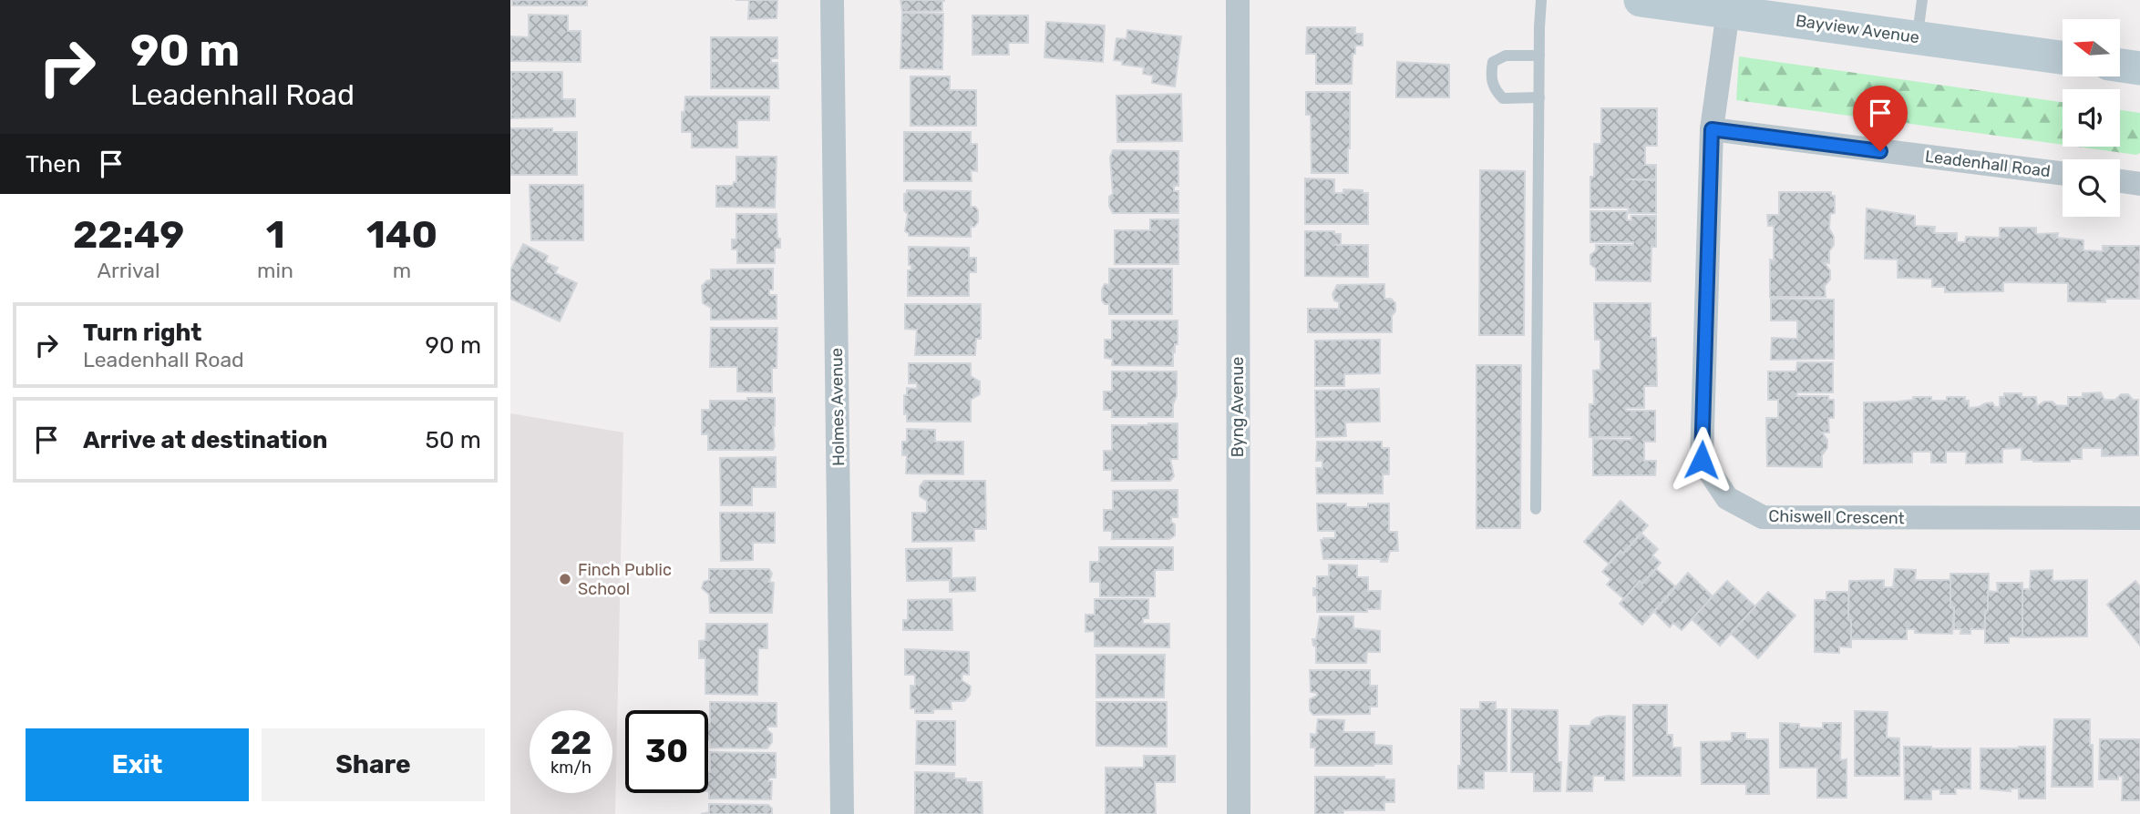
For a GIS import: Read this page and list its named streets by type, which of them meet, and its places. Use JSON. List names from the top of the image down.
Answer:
{
  "streets": {
    "main road": ["Bayview Avenue"],
    "street": [
      "Leadenhall Road",
      "Holmes Avenue",
      "Byng Avenue",
      "Chiswell Crescent"
    ]
  },
  "crossings": [
    ["Bayview Avenue", "Chiswell Crescent"],
    ["Leadenhall Road", "Chiswell Crescent"]
  ],
  "places": ["Finch Public School"],
  "north": "left",
  "page": {
    "turn": ["90 m", "Leadenhall Road"],
    "then": "Then",
    "eta": [
      "22:49",
      "Arrival",
      "1",
      "min",
      "140",
      "m"
    ],
    "list": [
      {
        "name": "Turn right",
        "note": "Leadenhall Road",
        "value": "90 m"
      },
      {
        "name": "Arrive at destination",
        "value": "50 m"
      }
    ],
    "speed": "22 km/h",
    "limit": "30",
    "buttons": ["Exit", "Share"]
  }
}
